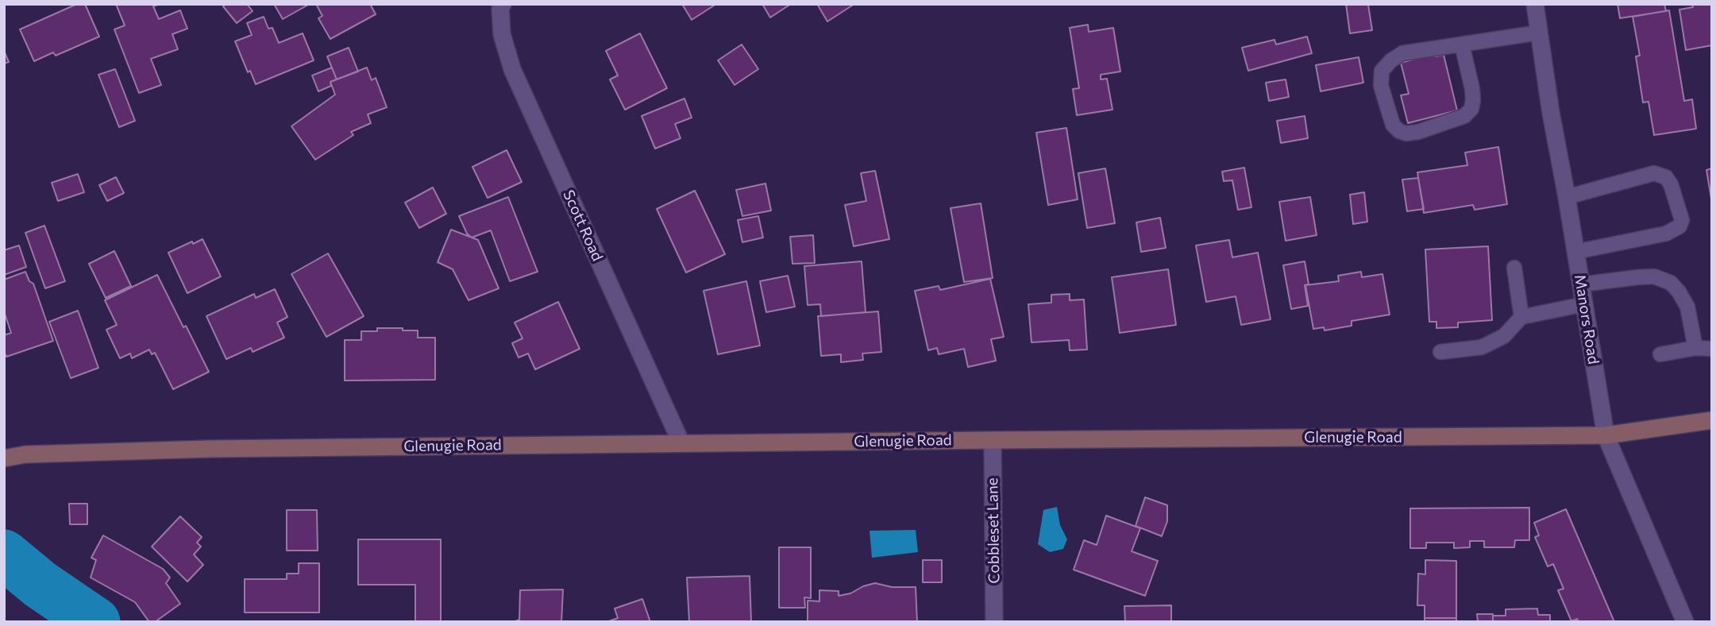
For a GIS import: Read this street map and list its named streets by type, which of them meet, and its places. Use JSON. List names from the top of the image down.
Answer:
{
  "streets": {
    "street": [
      "Scott Road",
      "Manors Road",
      "Glenugie Road",
      "Cobbleset Lane"
    ]
  },
  "crossings": [
    ["Scott Road", "Glenugie Road"],
    ["Manors Road", "Glenugie Road"],
    ["Glenugie Road", "Cobbleset Lane"]
  ]
}
